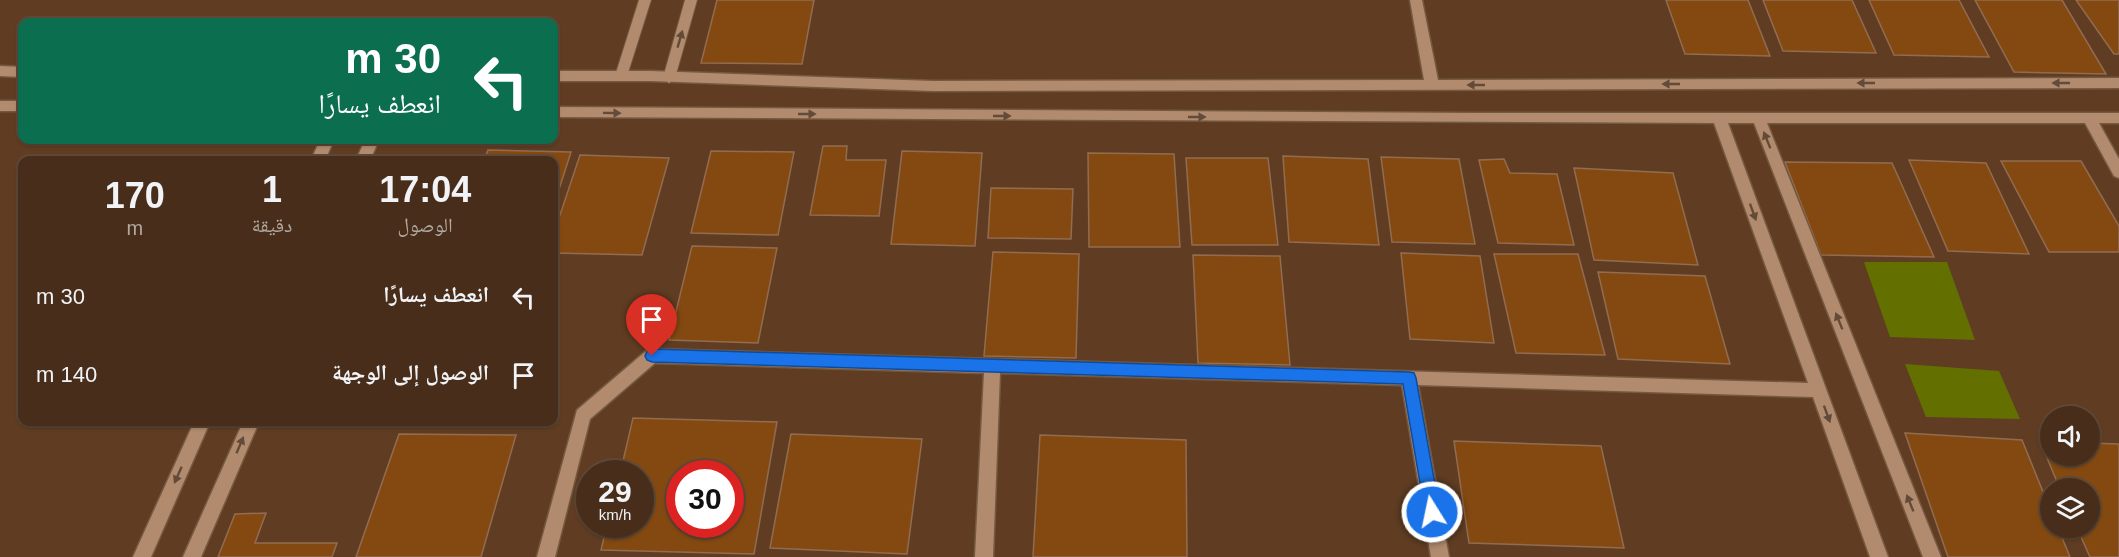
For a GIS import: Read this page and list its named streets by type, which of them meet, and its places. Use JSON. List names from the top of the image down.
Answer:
{
  "page": {
    "turn": ["30 m", "انعطف يسارًا"],
    "eta": [
      "17:04",
      "الوصول",
      "1",
      "دقيقة",
      "170",
      "m"
    ],
    "list": [
      {
        "name": "انعطف يسارًا",
        "value": "30 m"
      },
      {
        "name": "الوصول إلى الوجهة",
        "value": "140 m"
      }
    ],
    "speed": "29 km/h",
    "limit": "30"
  }
}
